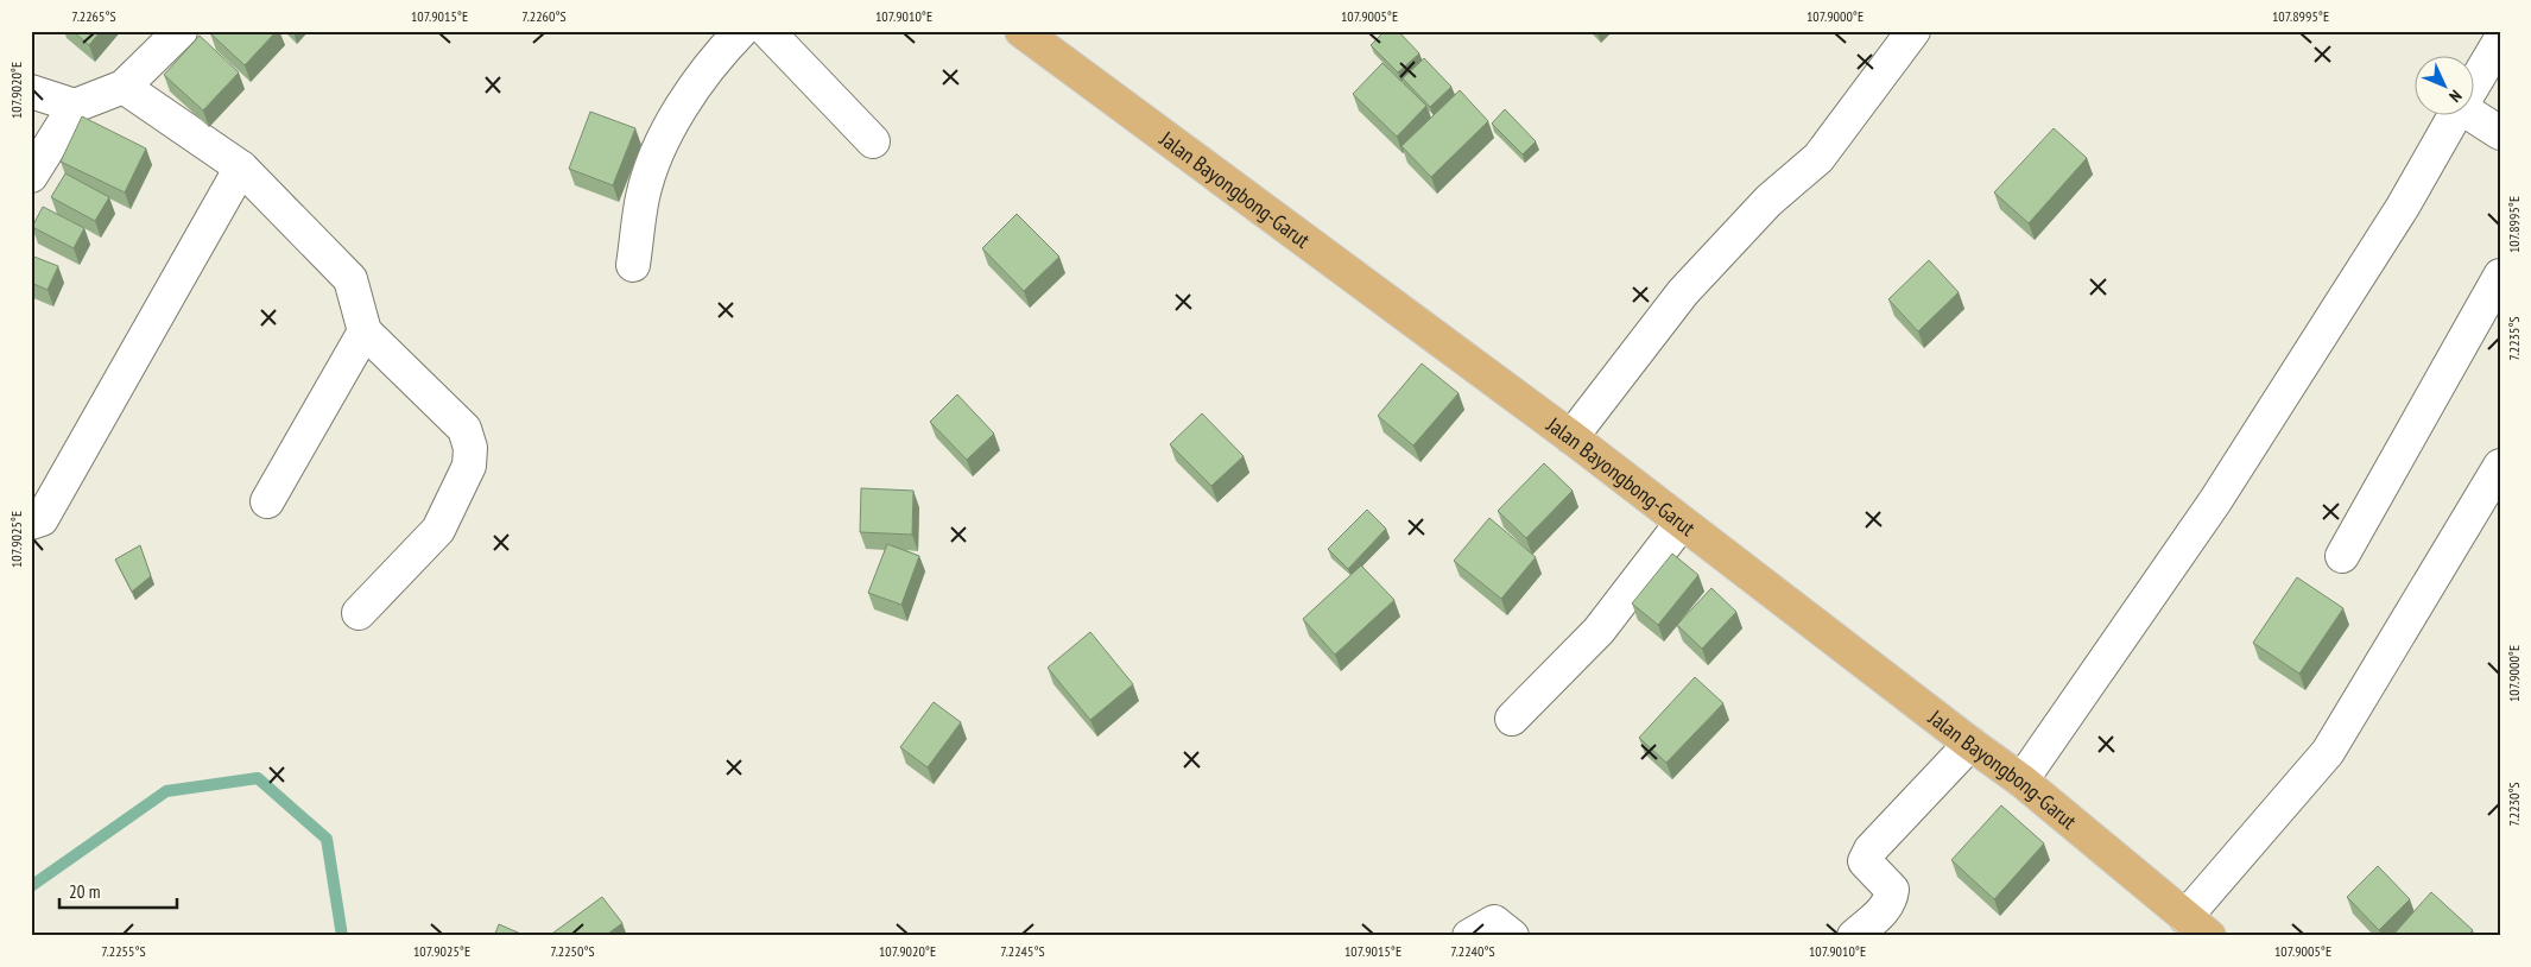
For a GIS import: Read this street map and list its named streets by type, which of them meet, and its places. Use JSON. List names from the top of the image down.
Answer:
{
  "streets": {
    "main road": ["Jalan Bayongbong-Garut"]
  },
  "scale_bar": "20 m",
  "north": "bottom right",
  "coordinates": [
    "7.2265°S",
    "107.9015°E",
    "7.2260°S",
    "107.9010°E",
    "107.9005°E",
    "107.9000°E",
    "107.8995°E",
    "107.9020°E",
    "7.2235°S",
    "107.9025°E",
    "7.2230°S",
    "7.2255°S",
    "7.2250°S",
    "7.2245°S",
    "7.2240°S"
  ]
}
